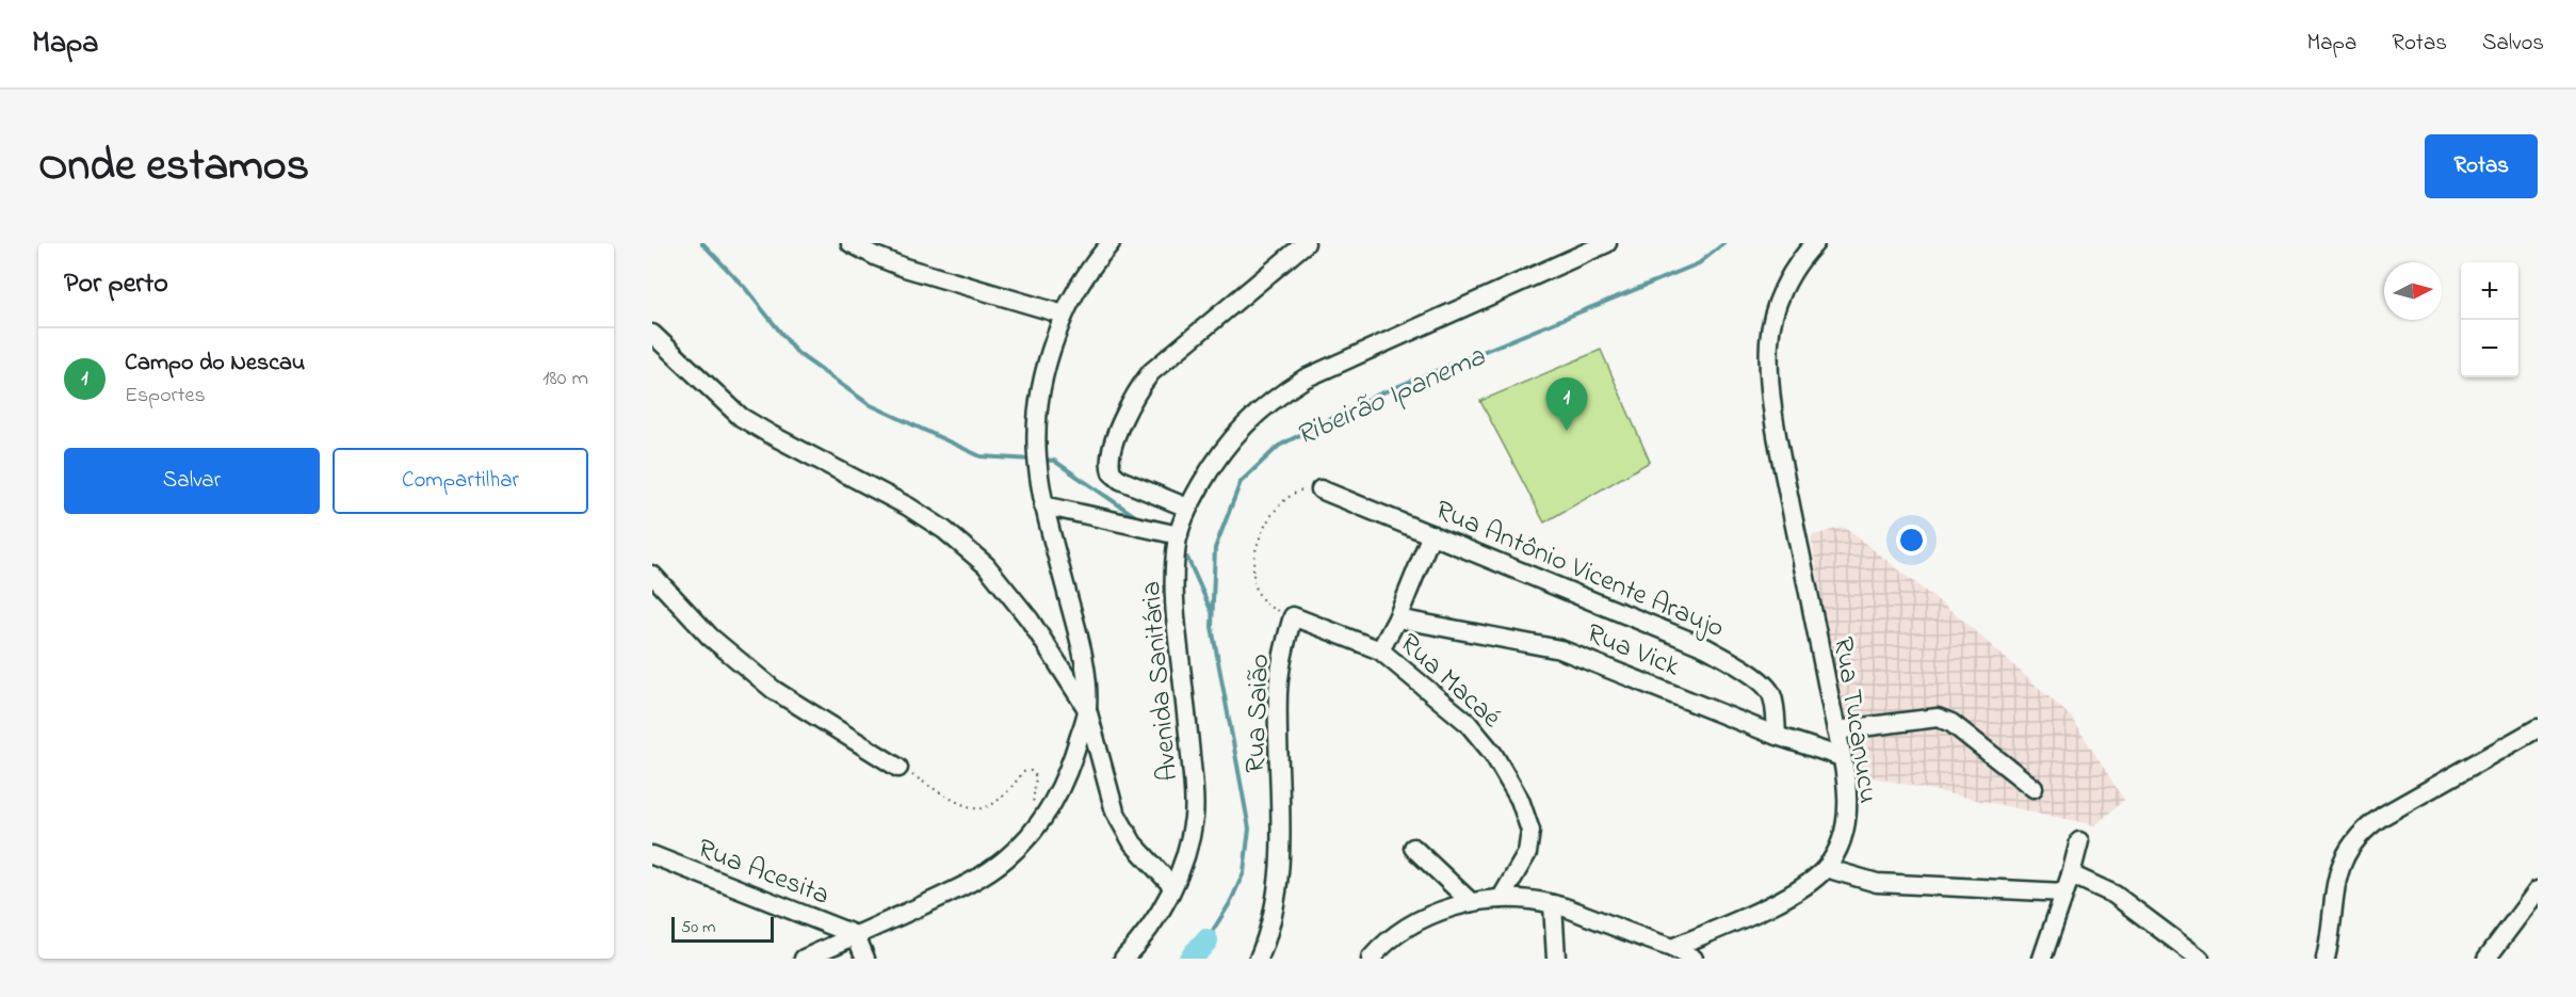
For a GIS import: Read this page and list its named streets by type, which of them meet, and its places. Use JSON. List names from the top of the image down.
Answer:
{
  "streets": {
    "street": [
      "Rua Antônio Vicente Araujo",
      "Rua Vick",
      "Rua Macaé",
      "Avenida Sanitária",
      "Rua Saião",
      "Rua Tucanucu",
      "Rua Acesita"
    ]
  },
  "crossings": [
    ["Rua Antônio Vicente Araujo", "Rua Vick"],
    ["Rua Antônio Vicente Araujo", "Rua Macaé"],
    ["Rua Antônio Vicente Araujo", "Rua Saião"],
    ["Rua Vick", "Rua Macaé"],
    ["Rua Vick", "Rua Saião"],
    ["Rua Vick", "Rua Tucanucu"],
    ["Rua Macaé", "Rua Saião"]
  ],
  "water": ["Ribeirão Ipanema"],
  "scale_bar": "50 m",
  "north": "right",
  "page": {
    "header": "Mapa",
    "nav": ["Mapa", "Rotas", "Salvos"],
    "title": "Onde estamos",
    "buttons": [
      "Rotas",
      ["Salvar", "Compartilhar"]
    ],
    "heading": "Por perto",
    "map_buttons": ["+", "−"],
    "list": [
      {
        "mark": "1",
        "name": "Campo do Nescau",
        "note": "Esportes",
        "value": "180 m"
      }
    ],
    "pins": "1",
    "scale": "50 m"
  }
}
